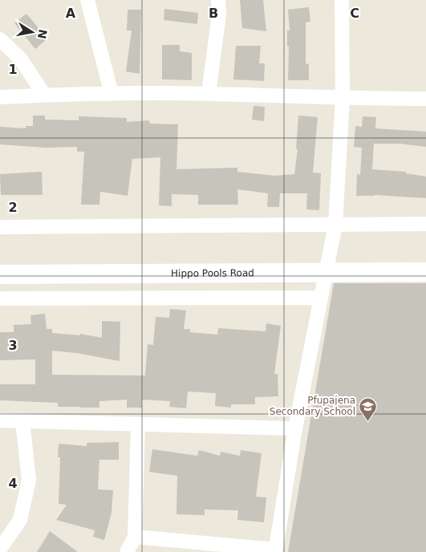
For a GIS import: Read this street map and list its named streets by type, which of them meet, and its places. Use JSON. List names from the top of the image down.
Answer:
{
  "streets": {
    "street": ["Hippo Pools Road"]
  },
  "places": {
    "school or university": ["Pfupajena Secondary School"]
  },
  "north": "right",
  "grid": {
    "columns": ["A", "B", "C"],
    "rows": [
      "1",
      "2",
      "3",
      "4"
    ]
  }
}
